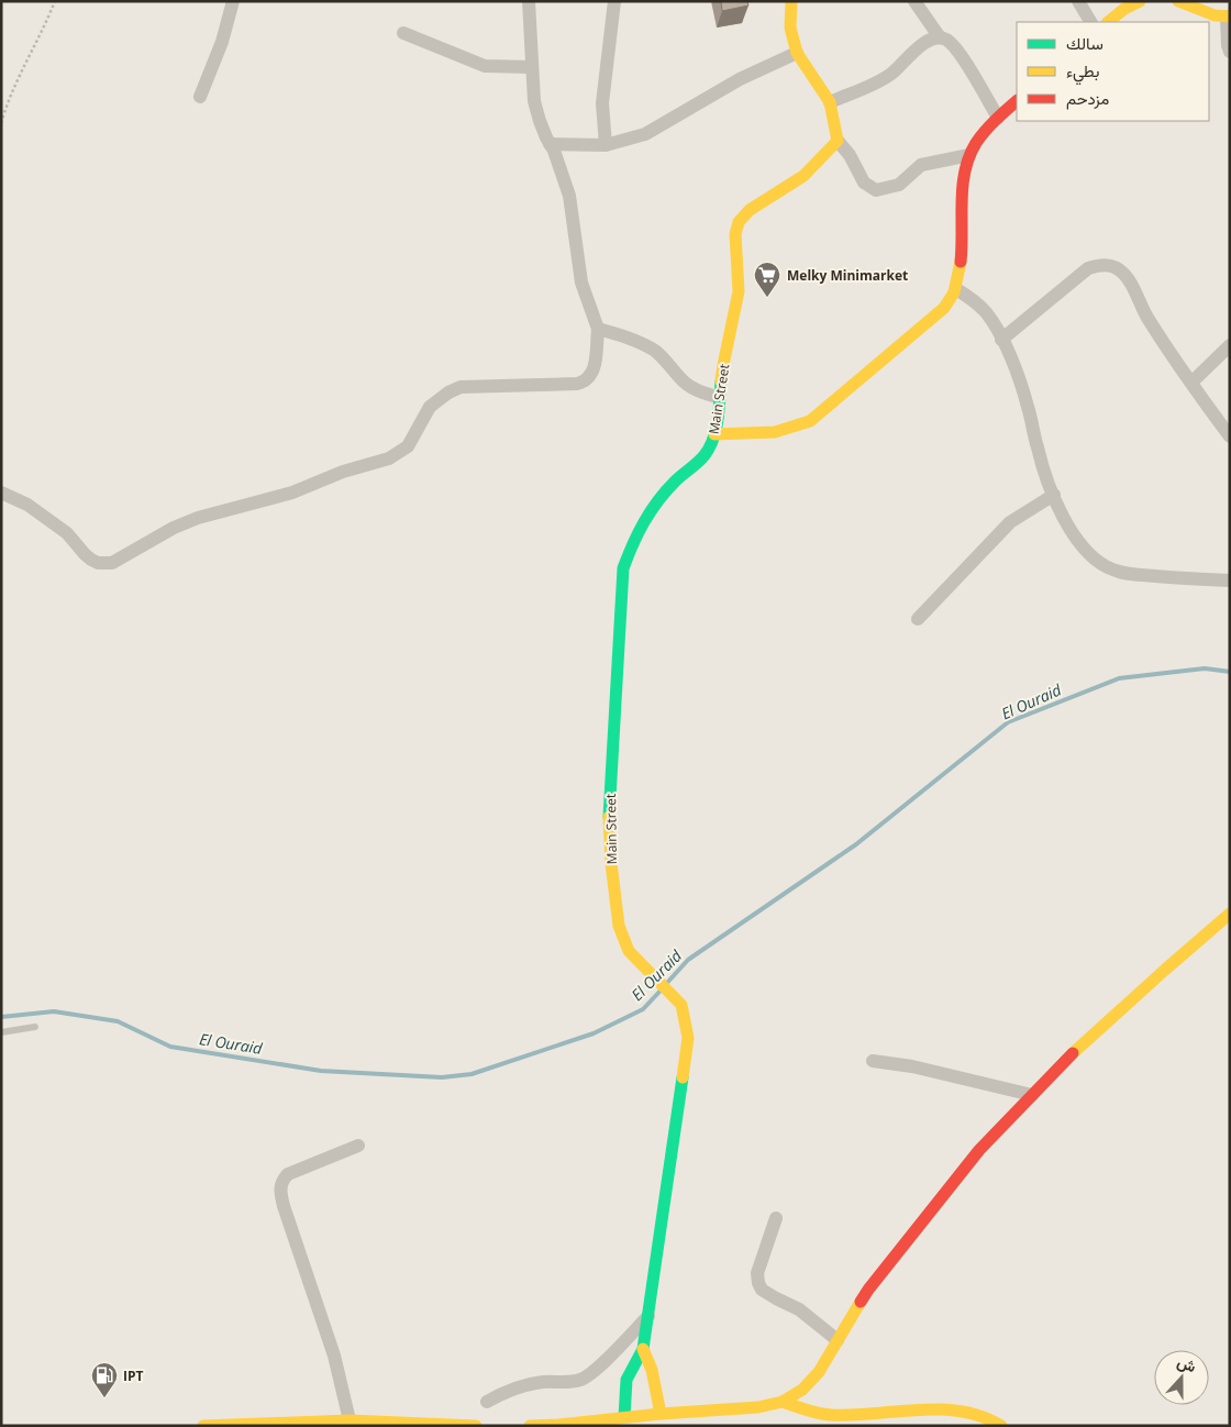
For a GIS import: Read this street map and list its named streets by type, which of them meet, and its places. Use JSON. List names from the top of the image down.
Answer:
{
  "streets": {
    "street": ["Main Street"]
  },
  "water": ["El Ouraid"],
  "places": {
    "supermarket": ["Melky Minimarket"],
    "fuel station": ["IPT"]
  },
  "legend": ["سالك", "بطيء", "مزدحم"],
  "north": "top"
}
